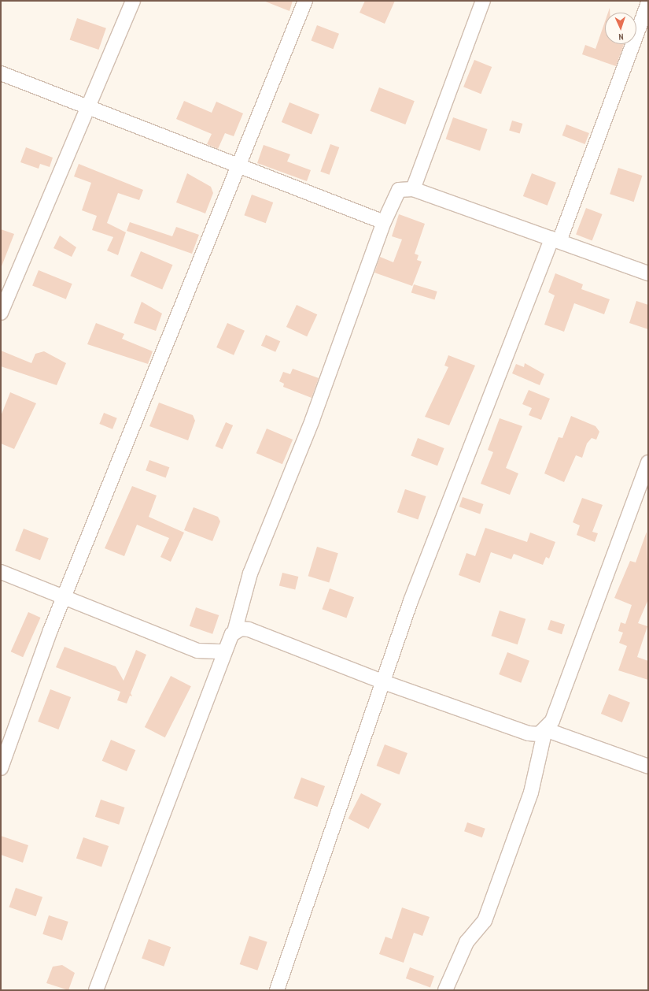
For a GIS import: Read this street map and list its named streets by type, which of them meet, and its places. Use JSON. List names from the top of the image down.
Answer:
{
  "north": "bottom"
}
